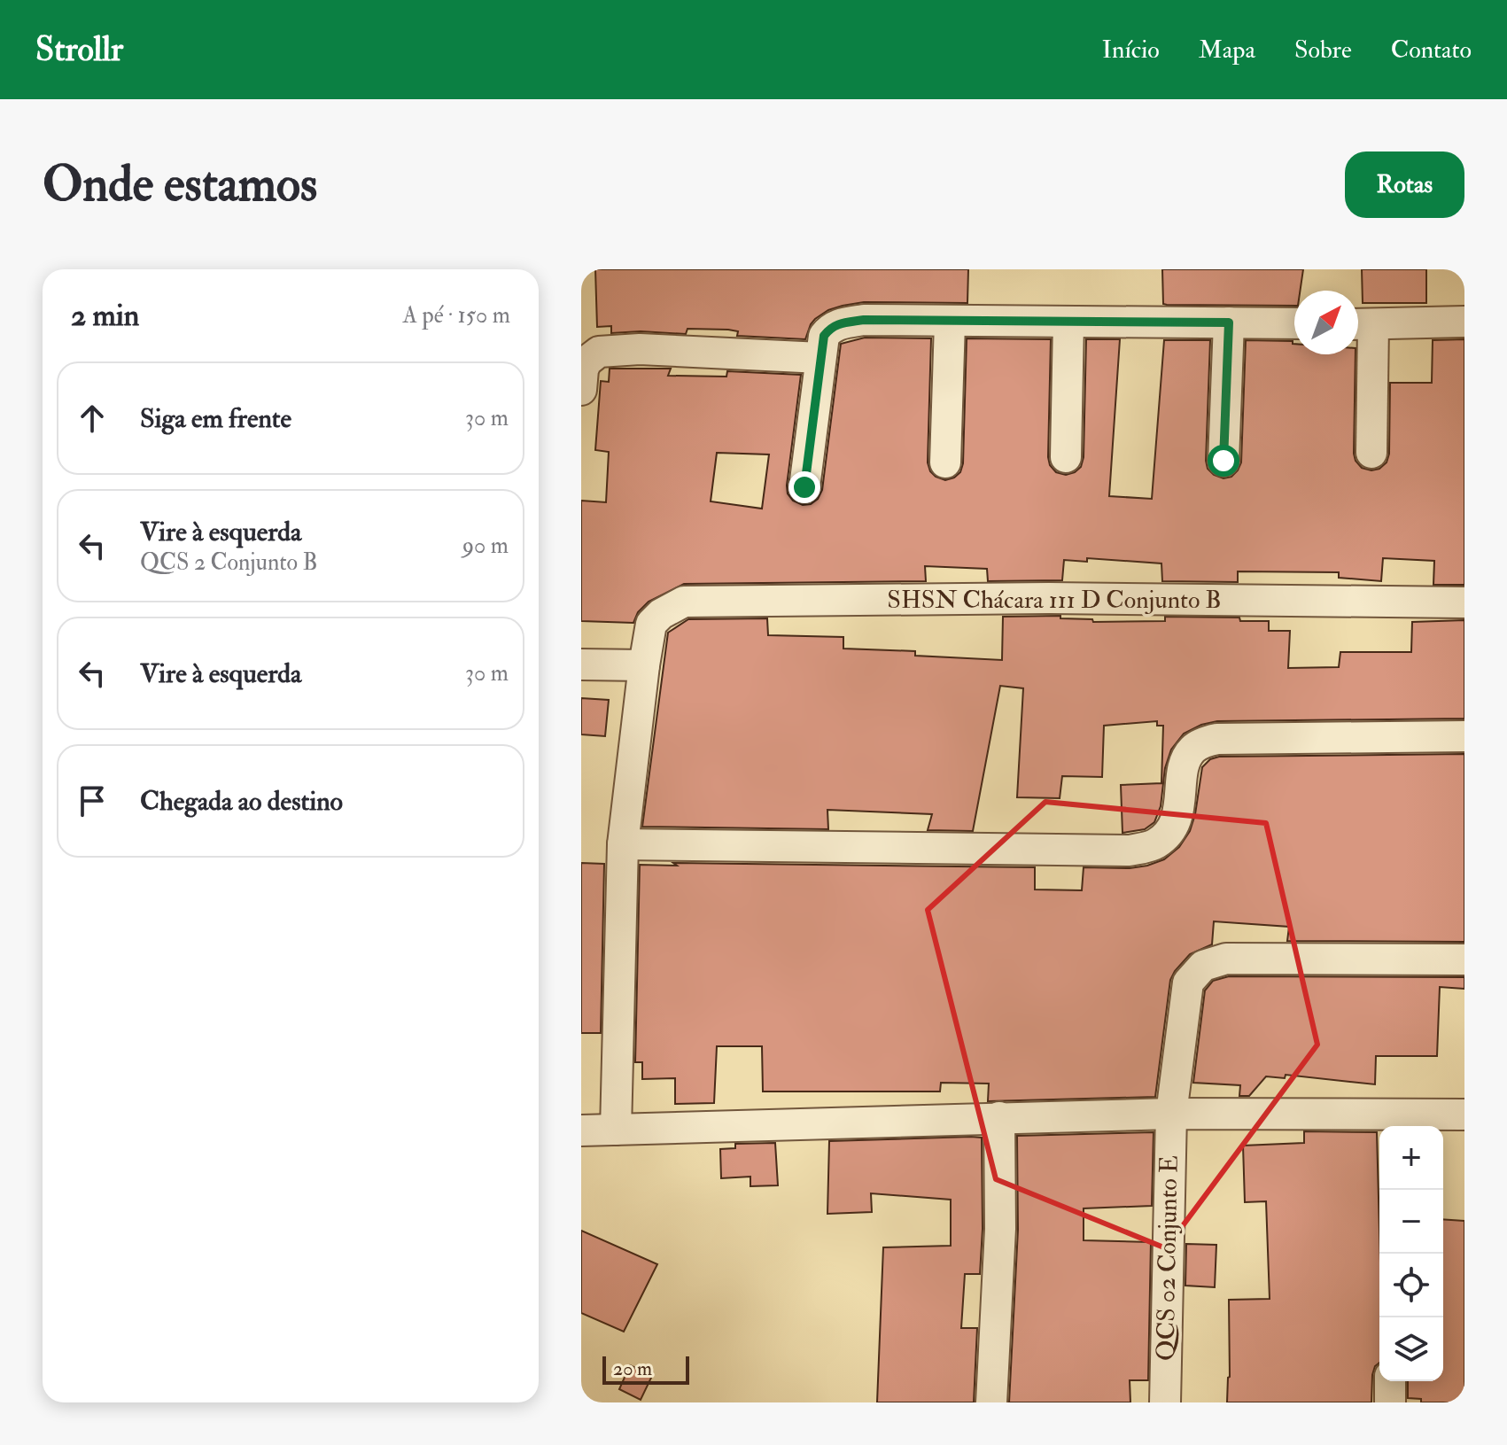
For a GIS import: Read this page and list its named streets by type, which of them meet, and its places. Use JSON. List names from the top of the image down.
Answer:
{
  "streets": {
    "street": ["SHSN Chácara 111 D Conjunto B", "QCS 02 Conjunto E"]
  },
  "scale_bar": "20 m",
  "north": "top right",
  "page": {
    "header": "Strollr",
    "nav": [
      "Início",
      "Mapa",
      "Sobre",
      "Contato"
    ],
    "buttons": "Rotas",
    "title": "Onde estamos",
    "heading": ["2 min", "A pé · 150 m"],
    "list": [
      ["Siga em frente", "30 m"],
      ["Vire à esquerda", "QCS 2 Conjunto B", "90 m"],
      ["Vire à esquerda", "30 m"],
      "Chegada ao destino"
    ],
    "map_buttons": ["+", "−"],
    "scale": "20 m"
  }
}
